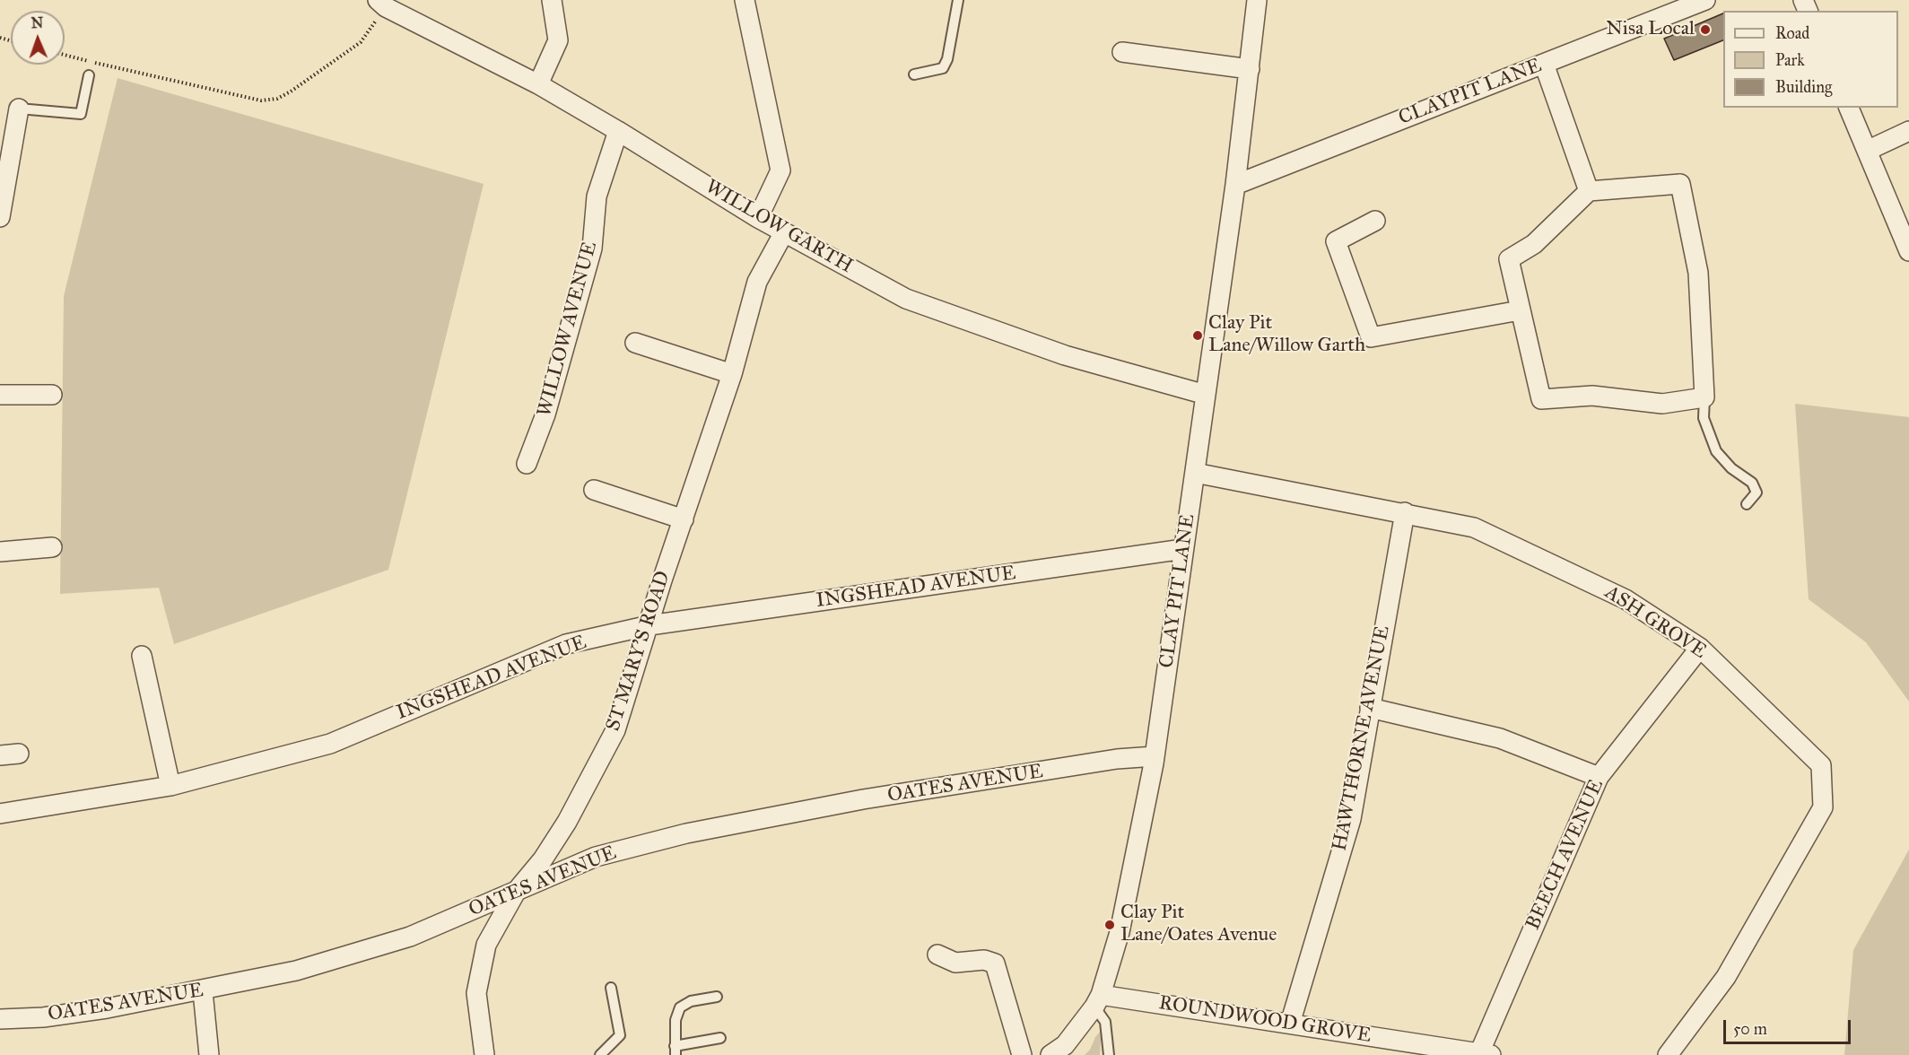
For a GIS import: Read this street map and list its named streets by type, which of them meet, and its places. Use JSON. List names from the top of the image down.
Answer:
{
  "streets": {
    "street": [
      "CLAYPIT LANE",
      "WILLOW GARTH",
      "WILLOW AVENUE",
      "INGSHEAD AVENUE",
      "CLAY PIT LANE",
      "ASH GROVE",
      "ST MARY'S ROAD",
      "HAWTHORNE AVENUE",
      "OATES AVENUE",
      "BEECH AVENUE",
      "ROUNDWOOD GROVE"
    ]
  },
  "crossings": [
    ["CLAYPIT LANE", "CLAY PIT LANE"],
    ["WILLOW GARTH", "WILLOW AVENUE"],
    ["WILLOW GARTH", "CLAY PIT LANE"],
    ["WILLOW GARTH", "ST MARY'S ROAD"],
    ["INGSHEAD AVENUE", "CLAY PIT LANE"],
    ["INGSHEAD AVENUE", "ST MARY'S ROAD"],
    ["CLAY PIT LANE", "ASH GROVE"],
    ["CLAY PIT LANE", "OATES AVENUE"],
    ["CLAY PIT LANE", "ROUNDWOOD GROVE"],
    ["ASH GROVE", "HAWTHORNE AVENUE"],
    ["ASH GROVE", "BEECH AVENUE"],
    ["ST MARY'S ROAD", "OATES AVENUE"],
    ["HAWTHORNE AVENUE", "ROUNDWOOD GROVE"],
    ["BEECH AVENUE", "ROUNDWOOD GROVE"]
  ],
  "places": ["Nisa Local", "Clay Pit Lane/Willow Garth", "Clay Pit Lane/Oates Avenue"],
  "legend": ["Road", "Park", "Building"],
  "scale_bar": "50 m",
  "north": "top"
}
